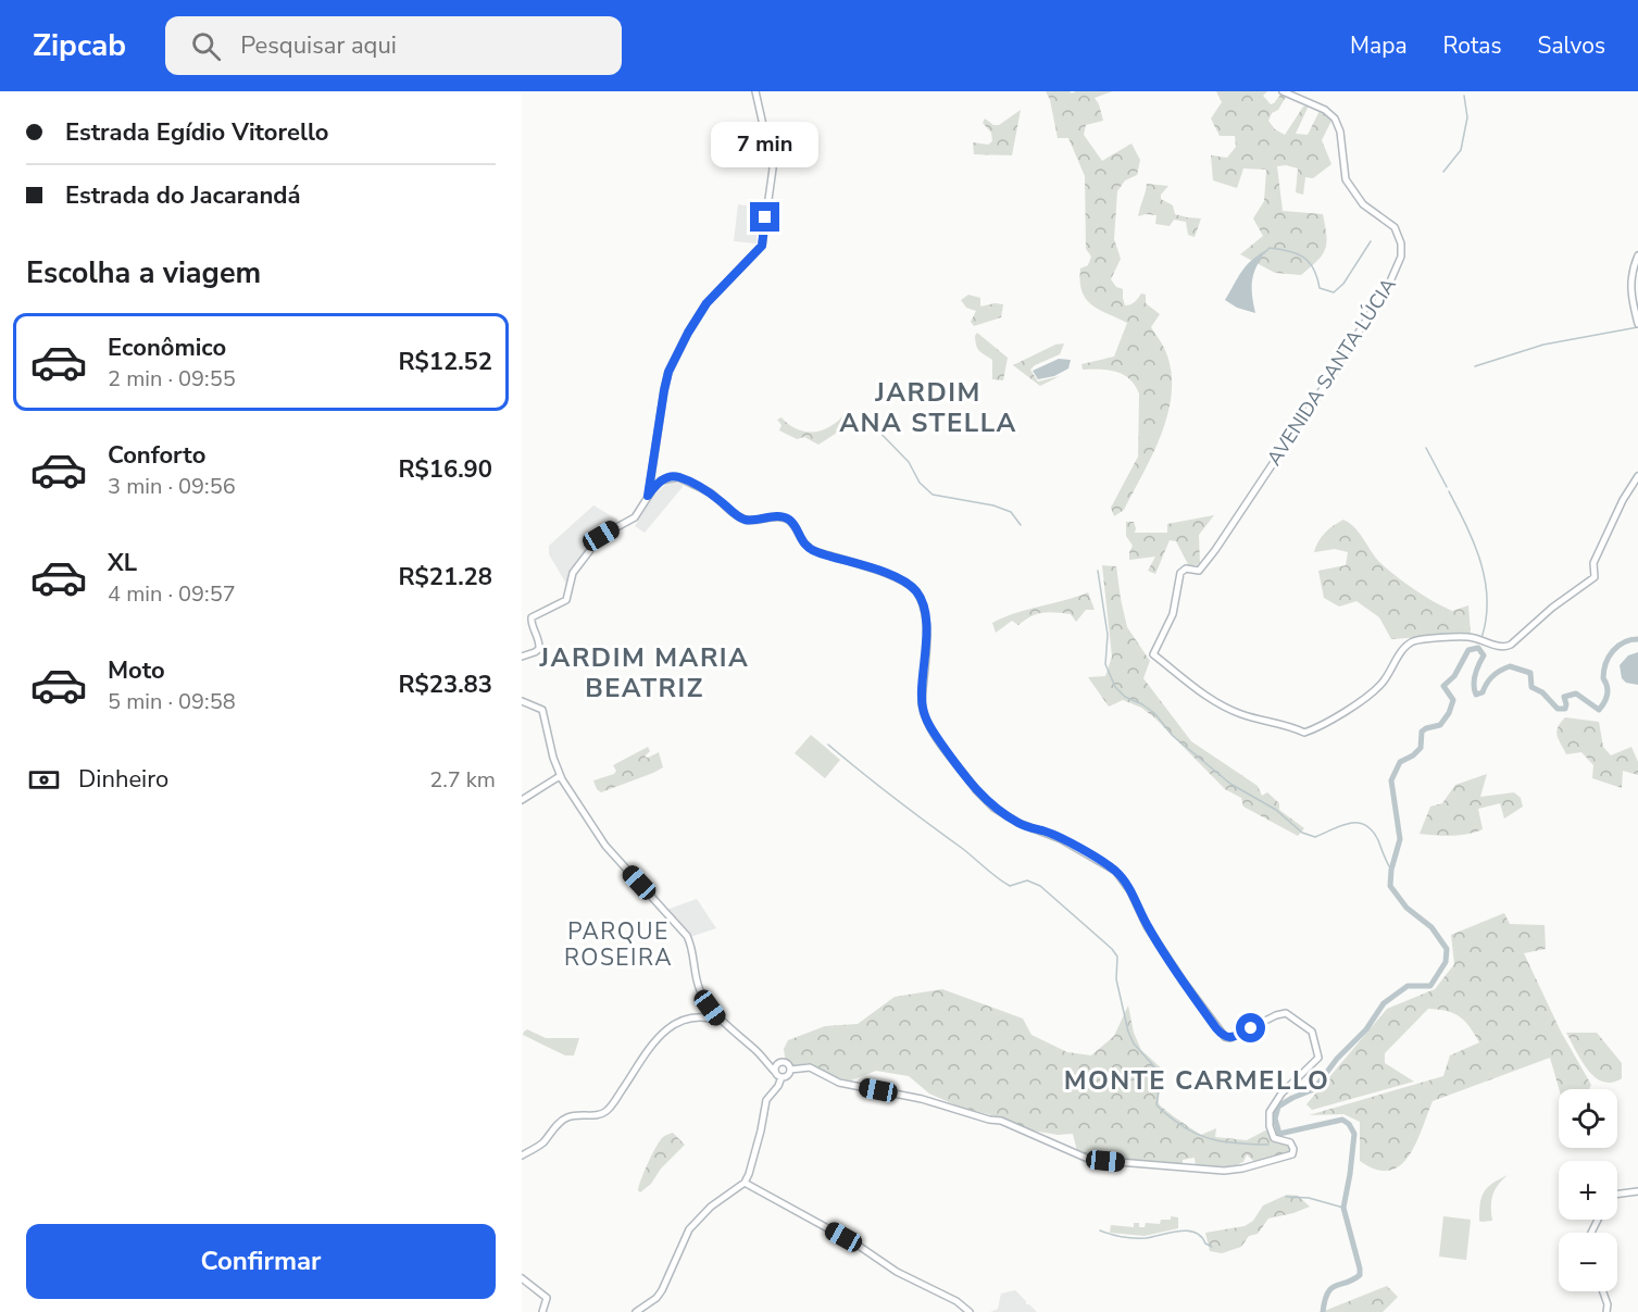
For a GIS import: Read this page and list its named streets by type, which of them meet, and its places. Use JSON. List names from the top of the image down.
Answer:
{
  "streets": {
    "street": ["AVENIDA SANTA LÚCIA"]
  },
  "districts": [
    "JARDIM ANA STELLA",
    "JARDIM MARIA BEATRIZ",
    "PARQUE ROSEIRA",
    "MONTE CARMELLO"
  ],
  "page": {
    "header": "Zipcab",
    "search": "Pesquisar aqui",
    "nav": ["Mapa", "Rotas", "Salvos"],
    "banner": ["Estrada Egídio Vitorello", "Estrada do Jacarandá"],
    "bubble": "7 min",
    "heading": "Escolha a viagem",
    "list": [
      {
        "name": "Econômico",
        "note": "2 min · 09:55",
        "value": "R$12.52"
      },
      {
        "name": "Conforto",
        "note": "3 min · 09:56",
        "value": "R$16.90"
      },
      {
        "name": "XL",
        "note": "4 min · 09:57",
        "value": "R$21.28"
      },
      {
        "name": "Moto",
        "note": "5 min · 09:58",
        "value": "R$23.83"
      }
    ],
    "pay": ["Dinheiro", "2.7 km"],
    "map_buttons": ["+", "−"],
    "buttons": "Confirmar"
  }
}
